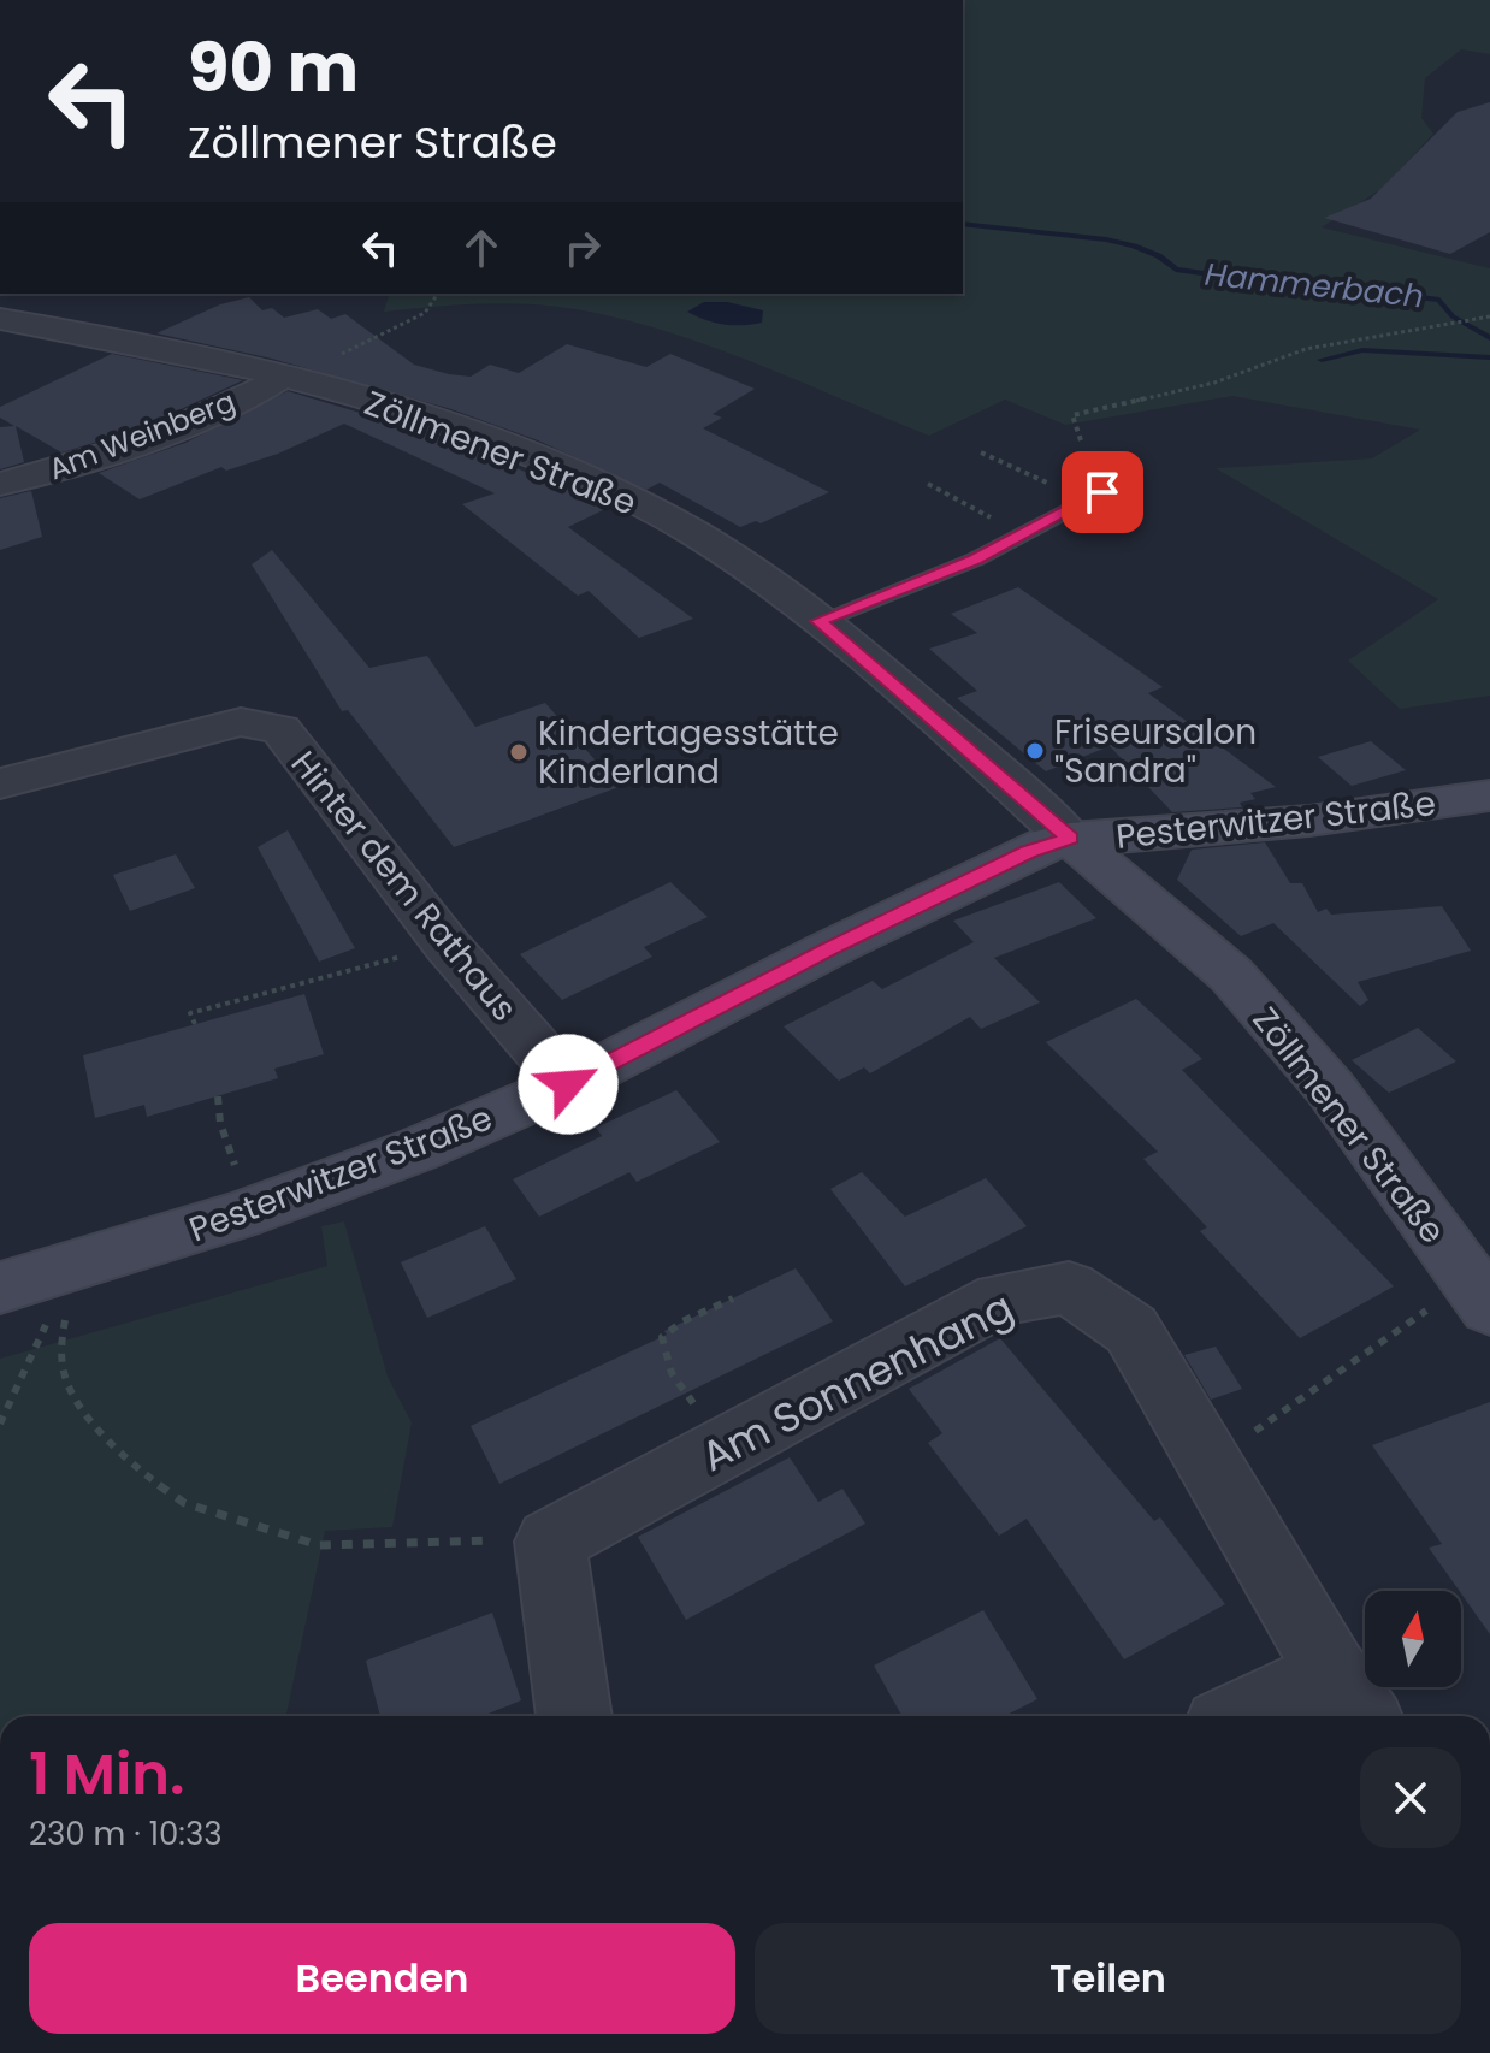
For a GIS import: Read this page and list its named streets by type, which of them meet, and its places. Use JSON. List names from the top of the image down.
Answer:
{
  "streets": {
    "street": [
      "Am Weinberg",
      "Zöllmener Straße",
      "Pesterwitzer Straße",
      "Hinter dem Rathaus",
      "Am Sonnenhang"
    ]
  },
  "crossings": [
    ["Am Weinberg", "Zöllmener Straße"],
    ["Zöllmener Straße", "Pesterwitzer Straße"],
    ["Pesterwitzer Straße", "Hinter dem Rathaus"]
  ],
  "water": ["Hammerbach"],
  "places": ["Friseursalon \"Sandra\"", "Kindertagesstätte Kinderland"],
  "north": "top",
  "page": {
    "turn": ["90 m", "Zöllmener Straße"],
    "heading": ["1 Min.", "230 m · 10:33"],
    "buttons": ["Beenden", "Teilen"]
  }
}
